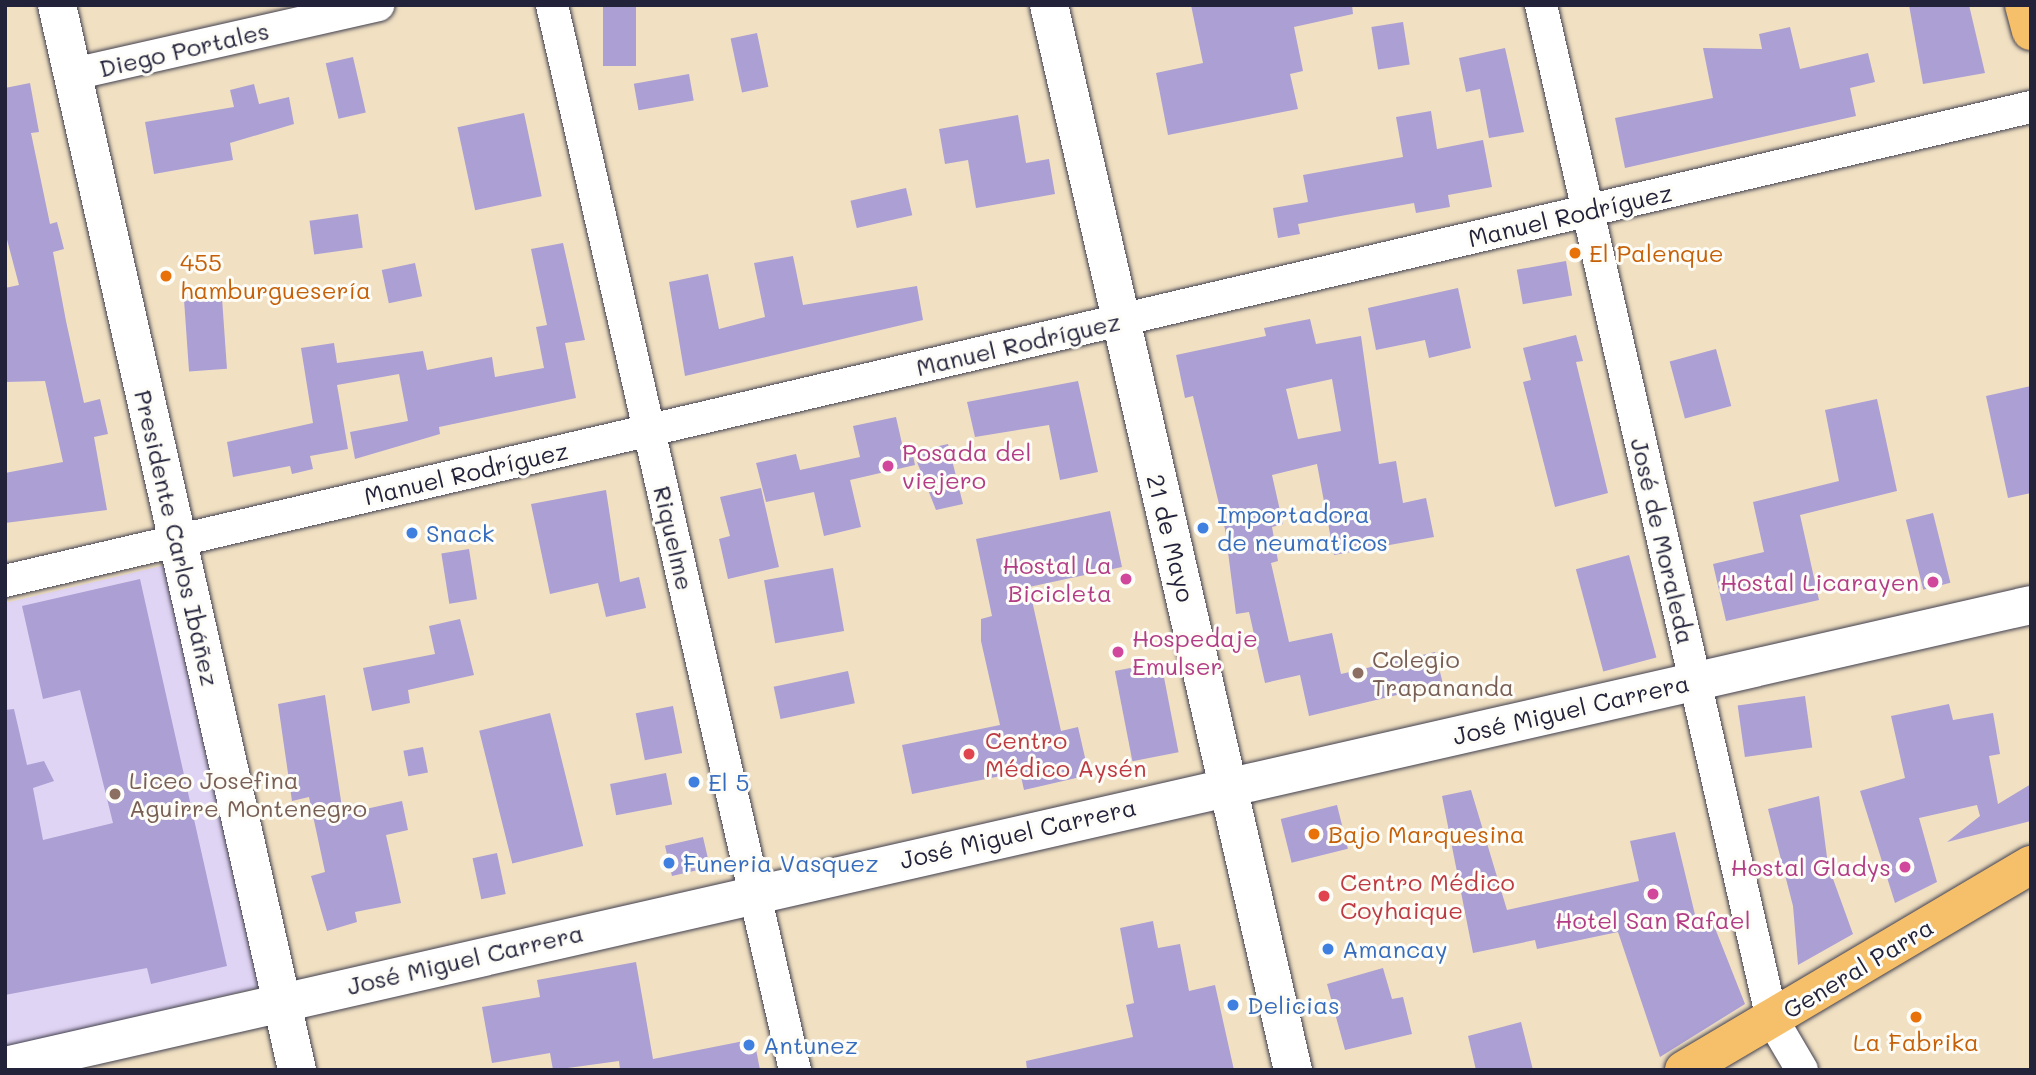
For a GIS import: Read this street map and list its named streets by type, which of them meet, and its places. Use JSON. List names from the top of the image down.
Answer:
{
  "streets": {
    "main road": ["General Parra"],
    "street": [
      "Diego Portales",
      "Manuel Rodríguez",
      "Presidente Carlos Ibáñez",
      "Riquelme",
      "21 de Mayo",
      "José de Moraleda",
      "José Miguel Carrera"
    ]
  },
  "crossings": [
    ["Diego Portales", "Presidente Carlos Ibáñez"],
    ["Manuel Rodríguez", "Presidente Carlos Ibáñez"],
    ["Manuel Rodríguez", "Riquelme"],
    ["Manuel Rodríguez", "21 de Mayo"],
    ["Manuel Rodríguez", "José de Moraleda"],
    ["Presidente Carlos Ibáñez", "José Miguel Carrera"],
    ["Riquelme", "José Miguel Carrera"],
    ["21 de Mayo", "José Miguel Carrera"],
    ["José de Moraleda", "José Miguel Carrera"],
    ["José de Moraleda", "General Parra"]
  ],
  "places": [
    "El Palenque",
    "455 hamburguesería",
    "Posada del viejero",
    "Importadora de neumaticos",
    "Snack",
    "Hostal La Bicicleta",
    "Hostal Licarayen",
    "Hospedaje Emulser",
    "Colegio Trapananda",
    "Centro Médico Aysén",
    "El 5",
    "Liceo Josefina Aguirre Montenegro",
    "Bajo Marquesina",
    "Funeria Vasquez",
    "Hostal Gladys",
    "Hotel San Rafael",
    "Centro Médico Coyhaique",
    "Amancay",
    "Delicias",
    "La Fabrika",
    "Antunez"
  ]
}
